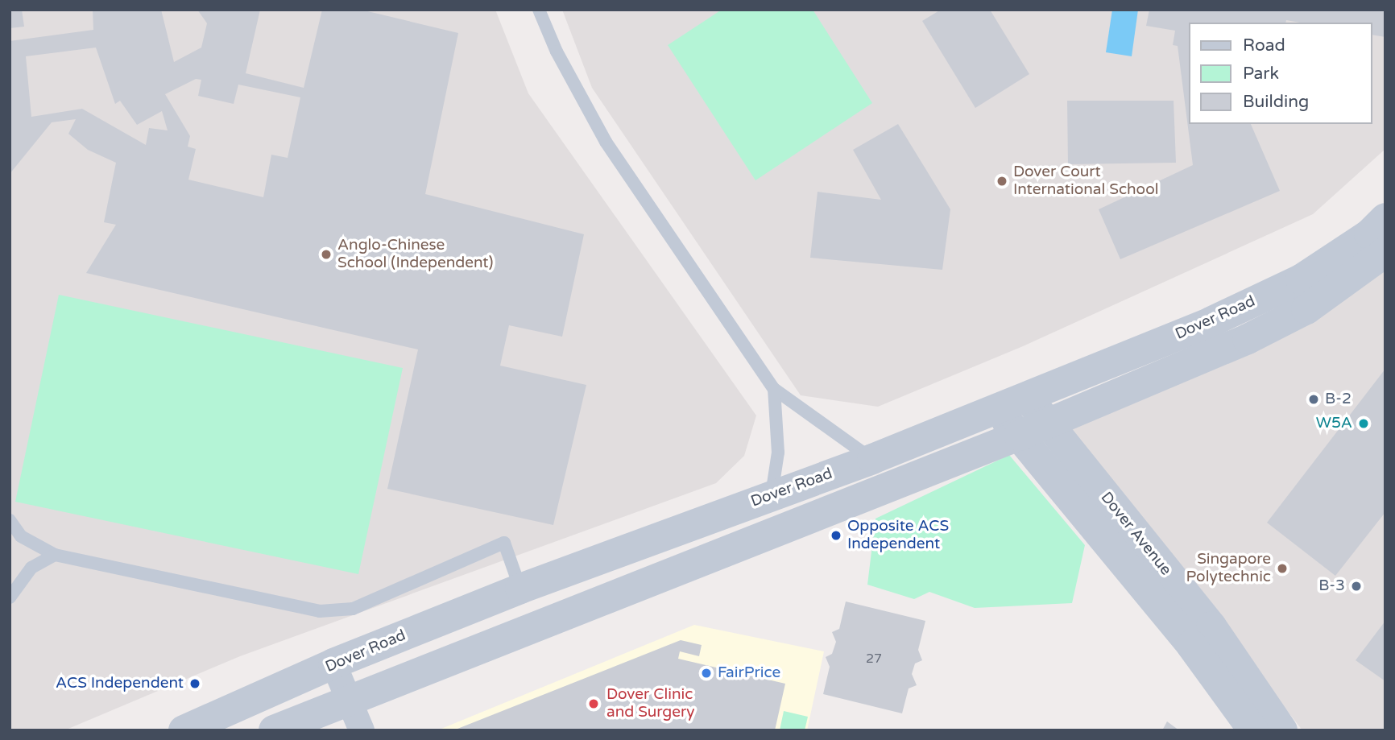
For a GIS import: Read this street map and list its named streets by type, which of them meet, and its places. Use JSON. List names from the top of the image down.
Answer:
{
  "streets": {
    "street": ["Dover Road", "Dover Avenue"]
  },
  "crossings": [
    ["Dover Road", "Dover Avenue"]
  ],
  "places": [
    "Dover Court International School",
    "Anglo-Chinese School (Independent)",
    "B-2",
    "W5A",
    "Opposite ACS Independent",
    "Singapore Polytechnic",
    "B-3",
    "FairPrice",
    "ACS Independent",
    "Dover Clinic and Surgery"
  ],
  "house_numbers": ["27"],
  "legend": ["Road", "Park", "Building"]
}
